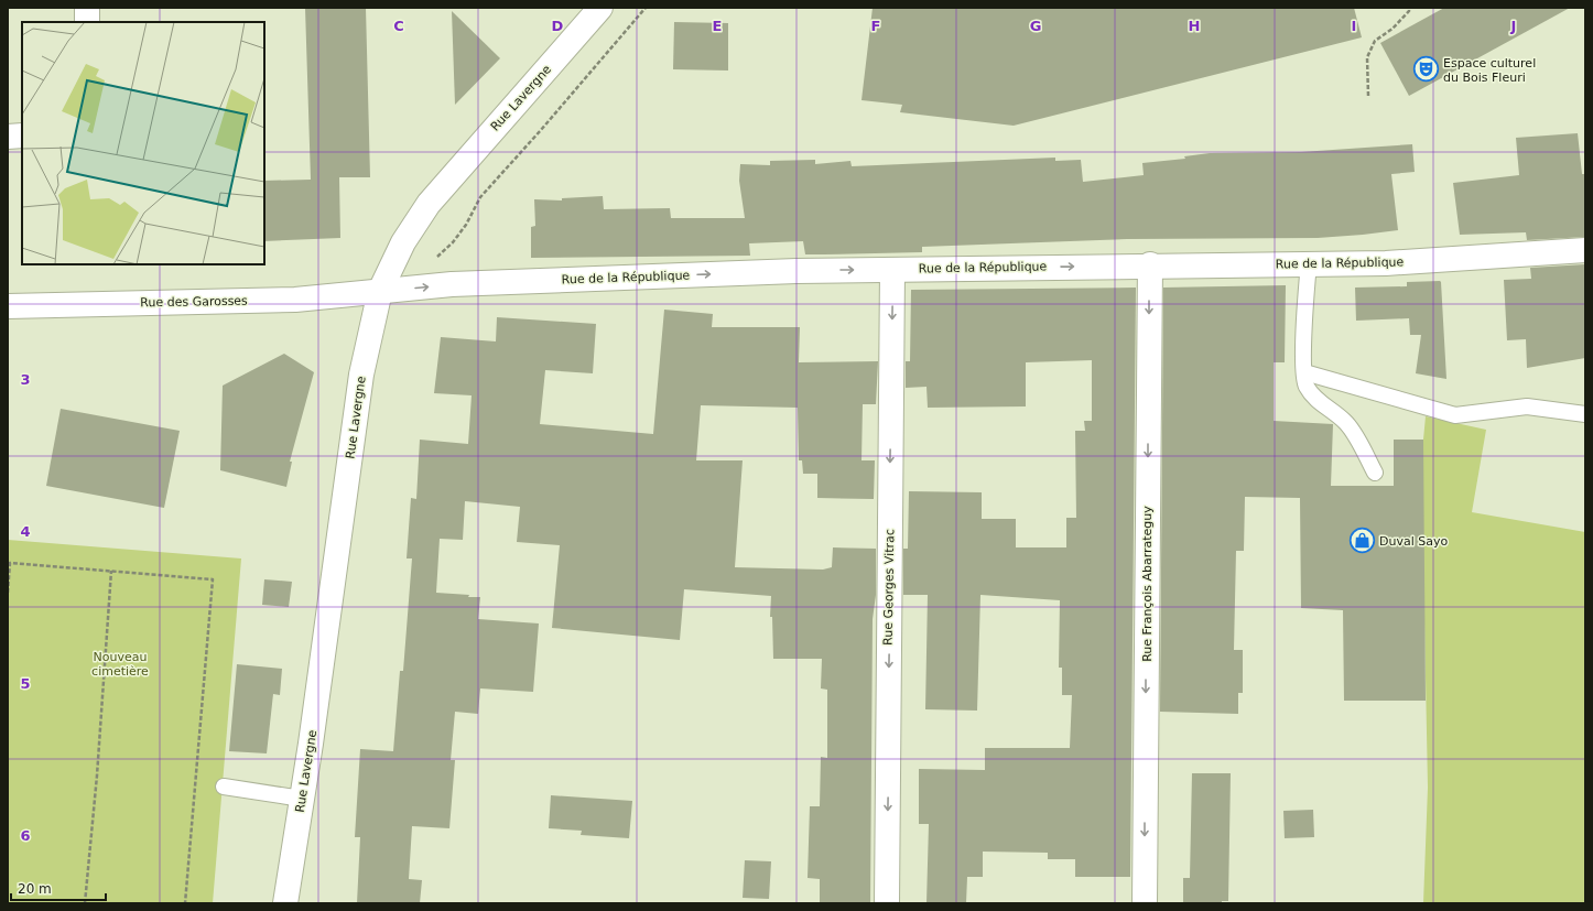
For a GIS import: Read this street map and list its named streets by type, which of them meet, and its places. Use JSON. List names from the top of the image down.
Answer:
{
  "streets": {
    "street": [
      "Rue Lavergne",
      "Rue de la République",
      "Rue des Garosses",
      "Rue François Abarrateguy",
      "Rue Georges Vitrac"
    ]
  },
  "crossings": [
    ["Rue Lavergne", "Rue de la République"],
    ["Rue Lavergne", "Rue des Garosses"],
    ["Rue de la République", "Rue des Garosses"],
    ["Rue de la République", "Rue François Abarrateguy"],
    ["Rue de la République", "Rue Georges Vitrac"]
  ],
  "one_way": ["Rue de la République", "Rue François Abarrateguy", "Rue Georges Vitrac"],
  "parks": ["Nouveau cimetière"],
  "places": {
    "theatre": ["Espace culturel du Bois Fleuri"],
    "shop": ["Duval Sayo"]
  },
  "scale_bar": "20 m",
  "grid": {
    "columns": [
      "C",
      "D",
      "E",
      "F",
      "G",
      "H",
      "I",
      "J"
    ],
    "rows": [
      "3",
      "4",
      "5",
      "6"
    ]
  }
}
